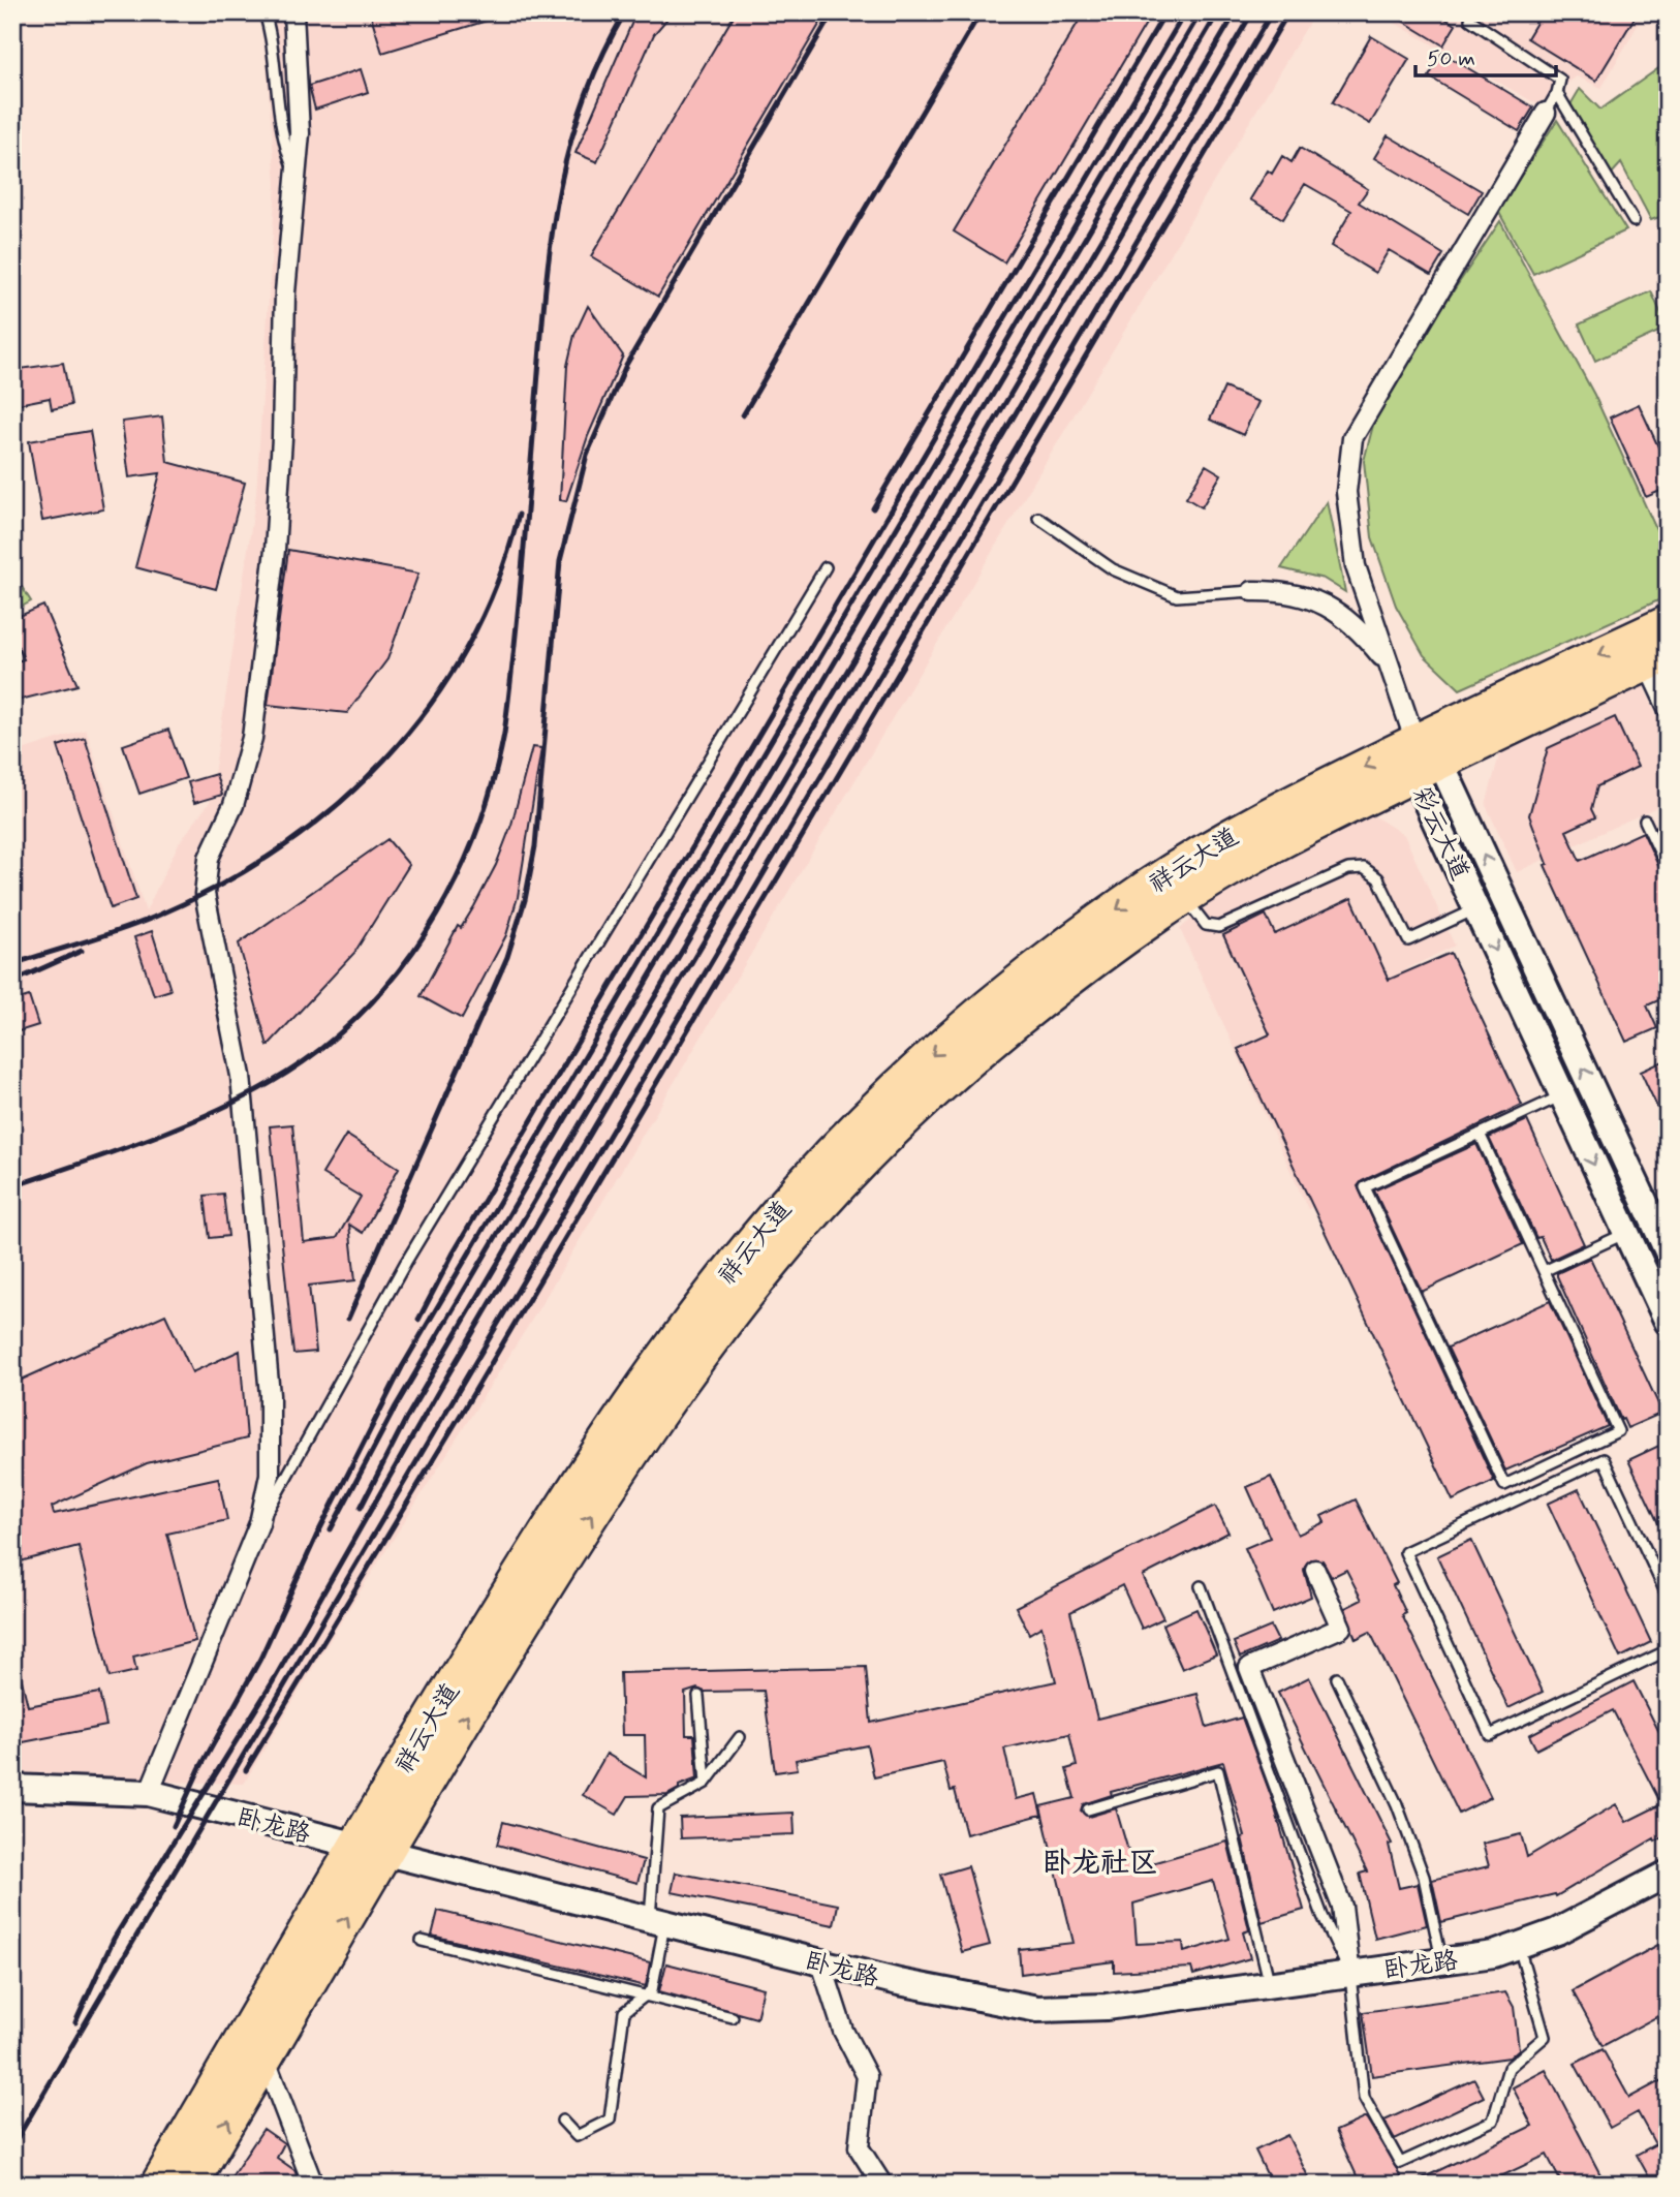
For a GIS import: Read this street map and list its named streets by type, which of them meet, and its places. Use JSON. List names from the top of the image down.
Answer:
{
  "streets": {
    "highway": ["祥云大道"],
    "street": ["彩云大道", "卧龙路"]
  },
  "crossings": [
    ["彩云大道", "祥云大道"],
    ["祥云大道", "卧龙路"]
  ],
  "districts": ["卧龙社区"],
  "scale_bar": "50 m"
}
